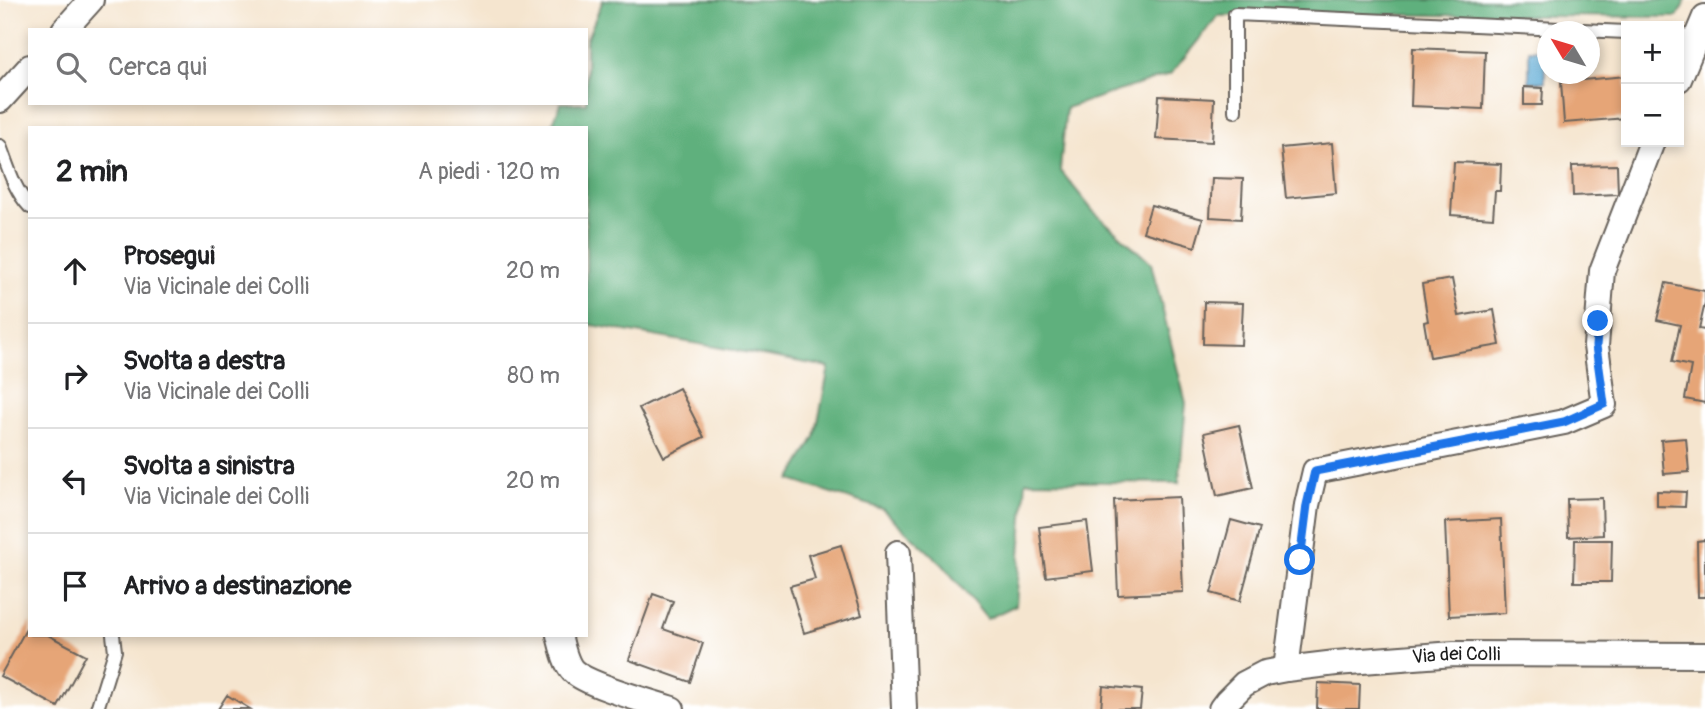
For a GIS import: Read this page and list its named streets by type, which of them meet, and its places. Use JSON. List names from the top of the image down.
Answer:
{
  "streets": {
    "street": ["Via dei Colli"]
  },
  "north": "top left",
  "page": {
    "map_buttons": ["+", "−"],
    "search": "Cerca qui",
    "heading": ["2 min", "A piedi · 120 m"],
    "list": [
      ["Prosegui", "Via Vicinale dei Colli", "20 m"],
      ["Svolta a destra", "Via Vicinale dei Colli", "80 m"],
      ["Svolta a sinistra", "Via Vicinale dei Colli", "20 m"],
      "Arrivo a destinazione"
    ]
  }
}
